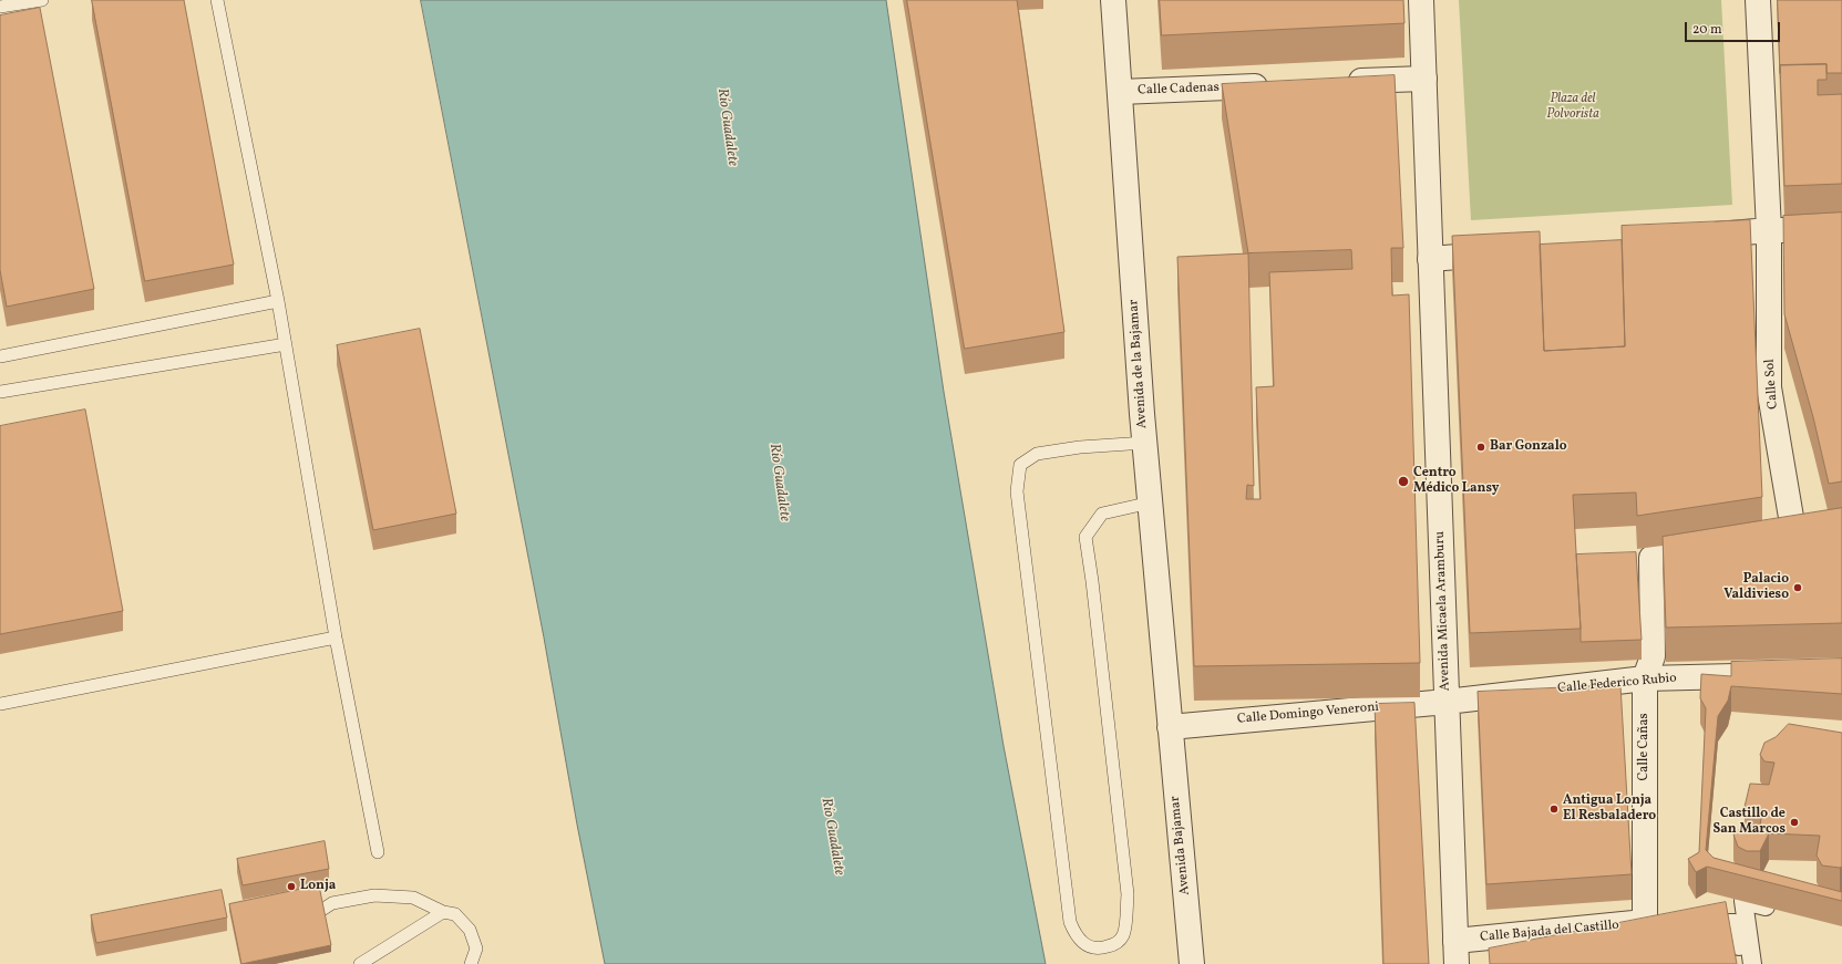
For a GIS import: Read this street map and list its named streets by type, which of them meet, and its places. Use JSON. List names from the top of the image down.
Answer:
{
  "streets": {
    "street": [
      "Calle Cadenas",
      "Avenida de la Bajamar",
      "Calle Sol",
      "Avenida Micaela Aramburu",
      "Calle Federico Rubio",
      "Calle Domingo Veneroni",
      "Calle Cañas",
      "Avenida Bajamar",
      "Calle Bajada del Castillo"
    ]
  },
  "crossings": [
    ["Calle Cadenas", "Avenida de la Bajamar"],
    ["Avenida de la Bajamar", "Calle Domingo Veneroni"],
    ["Avenida de la Bajamar", "Avenida Bajamar"],
    ["Avenida Micaela Aramburu", "Calle Federico Rubio"],
    ["Avenida Micaela Aramburu", "Calle Domingo Veneroni"],
    ["Avenida Micaela Aramburu", "Calle Bajada del Castillo"],
    ["Calle Federico Rubio", "Calle Domingo Veneroni"],
    ["Calle Federico Rubio", "Calle Cañas"],
    ["Calle Domingo Veneroni", "Avenida Bajamar"],
    ["Calle Cañas", "Calle Bajada del Castillo"]
  ],
  "water": ["Río Guadalete"],
  "parks": ["Plaza del Polvorista"],
  "places": [
    "Bar Gonzalo",
    "Centro Médico Lansy",
    "Palacio Valdivieso",
    "Antigua Lonja El Resbaladero",
    "Castillo de San Marcos",
    "Lonja"
  ],
  "scale_bar": "20 m"
}
